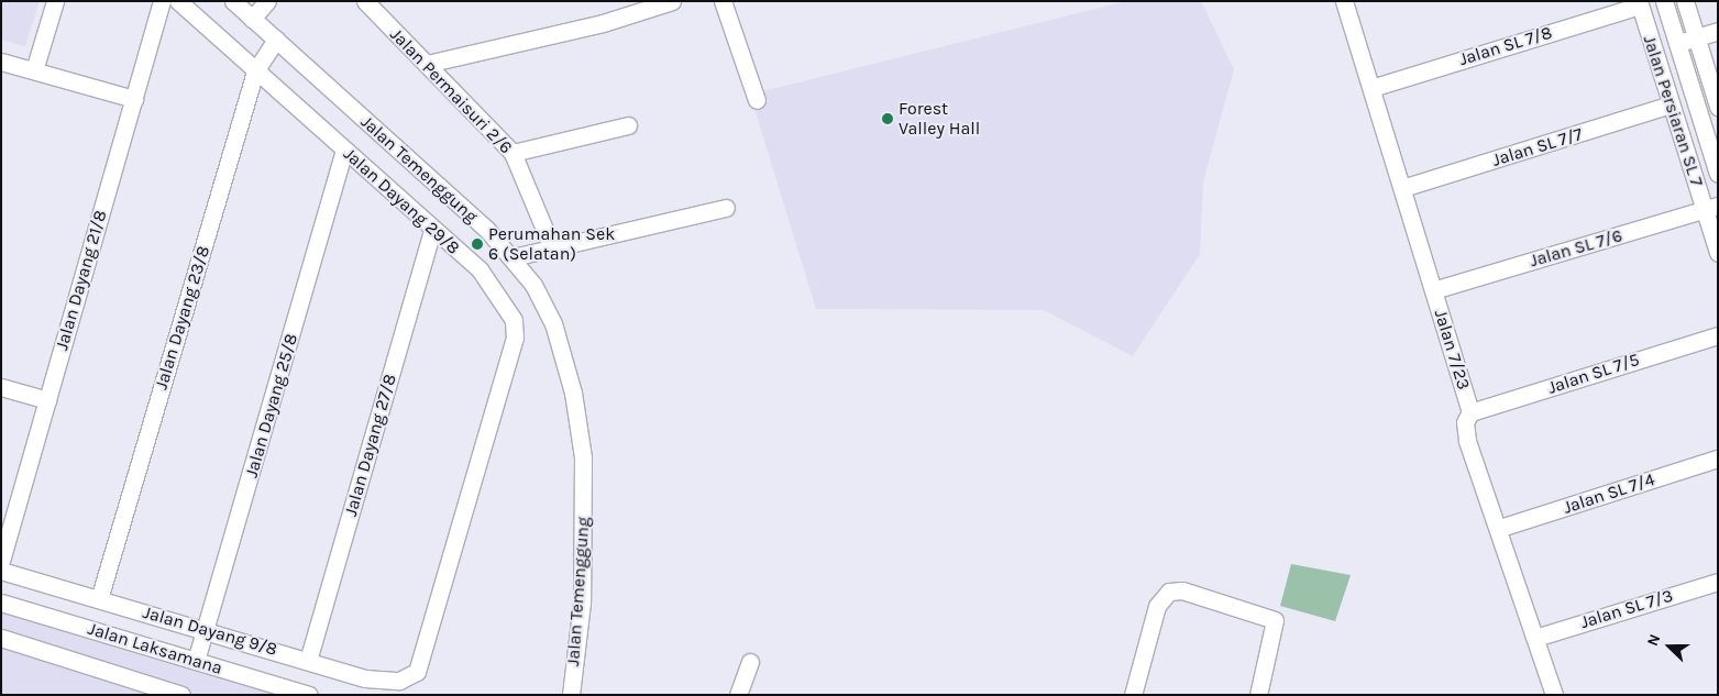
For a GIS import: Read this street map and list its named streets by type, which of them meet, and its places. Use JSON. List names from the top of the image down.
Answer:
{
  "streets": {
    "street": [
      "Jalan SL 7/8",
      "Jalan Permaisuri 2/6",
      "Jalan Persiaran SL 7",
      "Jalan SL 7/7",
      "Jalan Temenggung",
      "Jalan Dayang 29/8",
      "Jalan SL 7/6",
      "Jalan Dayang 21/8",
      "Jalan Dayang 23/8",
      "Jalan 7/23",
      "Jalan SL 7/5",
      "Jalan Dayang 25/8",
      "Jalan Dayang 27/8",
      "Jalan SL 7/4",
      "Jalan SL 7/3",
      "Jalan Dayang 9/8",
      "Jalan Laksamana"
    ]
  },
  "crossings": [
    ["Jalan SL 7/8", "Jalan Persiaran SL 7"],
    ["Jalan SL 7/8", "Jalan 7/23"],
    ["Jalan Persiaran SL 7", "Jalan SL 7/7"],
    ["Jalan Persiaran SL 7", "Jalan SL 7/6"],
    ["Jalan SL 7/7", "Jalan 7/23"],
    ["Jalan Temenggung", "Jalan Dayang 23/8"],
    ["Jalan Dayang 29/8", "Jalan Dayang 23/8"],
    ["Jalan Dayang 29/8", "Jalan Dayang 25/8"],
    ["Jalan Dayang 29/8", "Jalan Dayang 27/8"],
    ["Jalan Dayang 29/8", "Jalan Dayang 9/8"],
    ["Jalan SL 7/6", "Jalan 7/23"],
    ["Jalan Dayang 23/8", "Jalan Dayang 9/8"],
    ["Jalan 7/23", "Jalan SL 7/5"],
    ["Jalan 7/23", "Jalan SL 7/4"],
    ["Jalan 7/23", "Jalan SL 7/3"],
    ["Jalan Dayang 25/8", "Jalan Dayang 9/8"],
    ["Jalan Dayang 25/8", "Jalan Laksamana"],
    ["Jalan Dayang 27/8", "Jalan Dayang 9/8"]
  ],
  "places": ["Forest Valley Hall", "Perumahan Sek 6 (Selatan)"],
  "north": "left"
}
